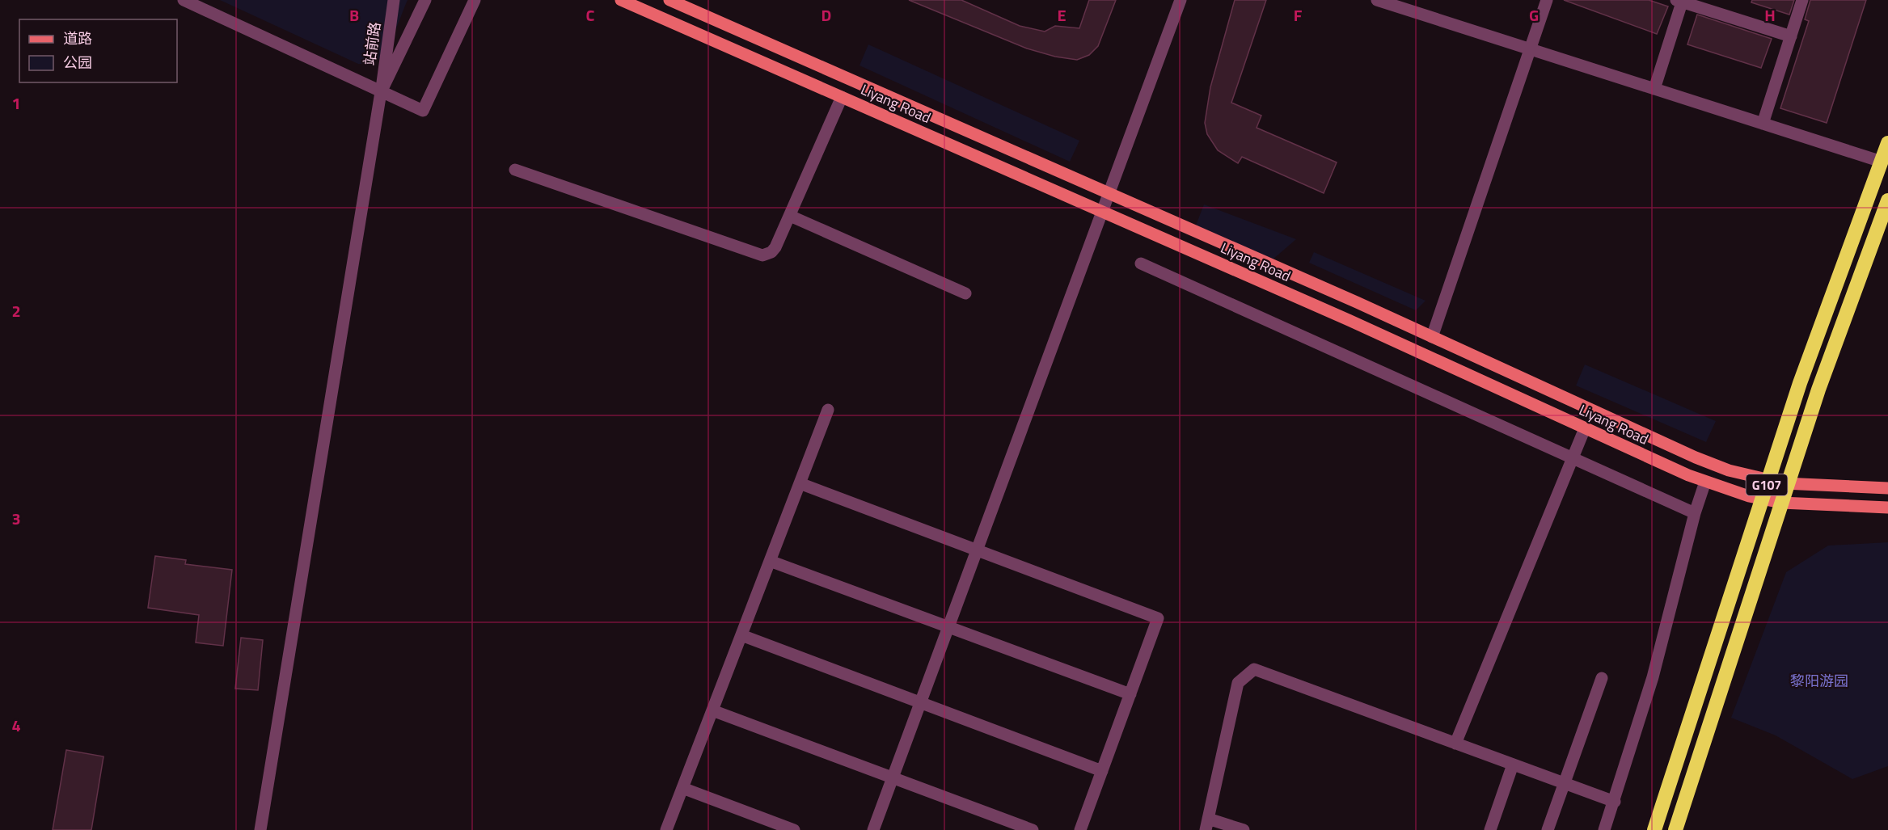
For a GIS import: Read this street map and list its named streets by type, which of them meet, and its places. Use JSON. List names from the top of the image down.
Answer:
{
  "streets": {
    "highway": ["G107"],
    "main road": ["Liyang Road"],
    "street": ["站前路"]
  },
  "crossings": [
    ["Liyang Road", "G107"]
  ],
  "parks": ["黎阳游园"],
  "legend": ["道路", "公园"],
  "grid": {
    "columns": [
      "B",
      "C",
      "D",
      "E",
      "F",
      "G",
      "H"
    ],
    "rows": [
      "1",
      "2",
      "3",
      "4"
    ]
  }
}
